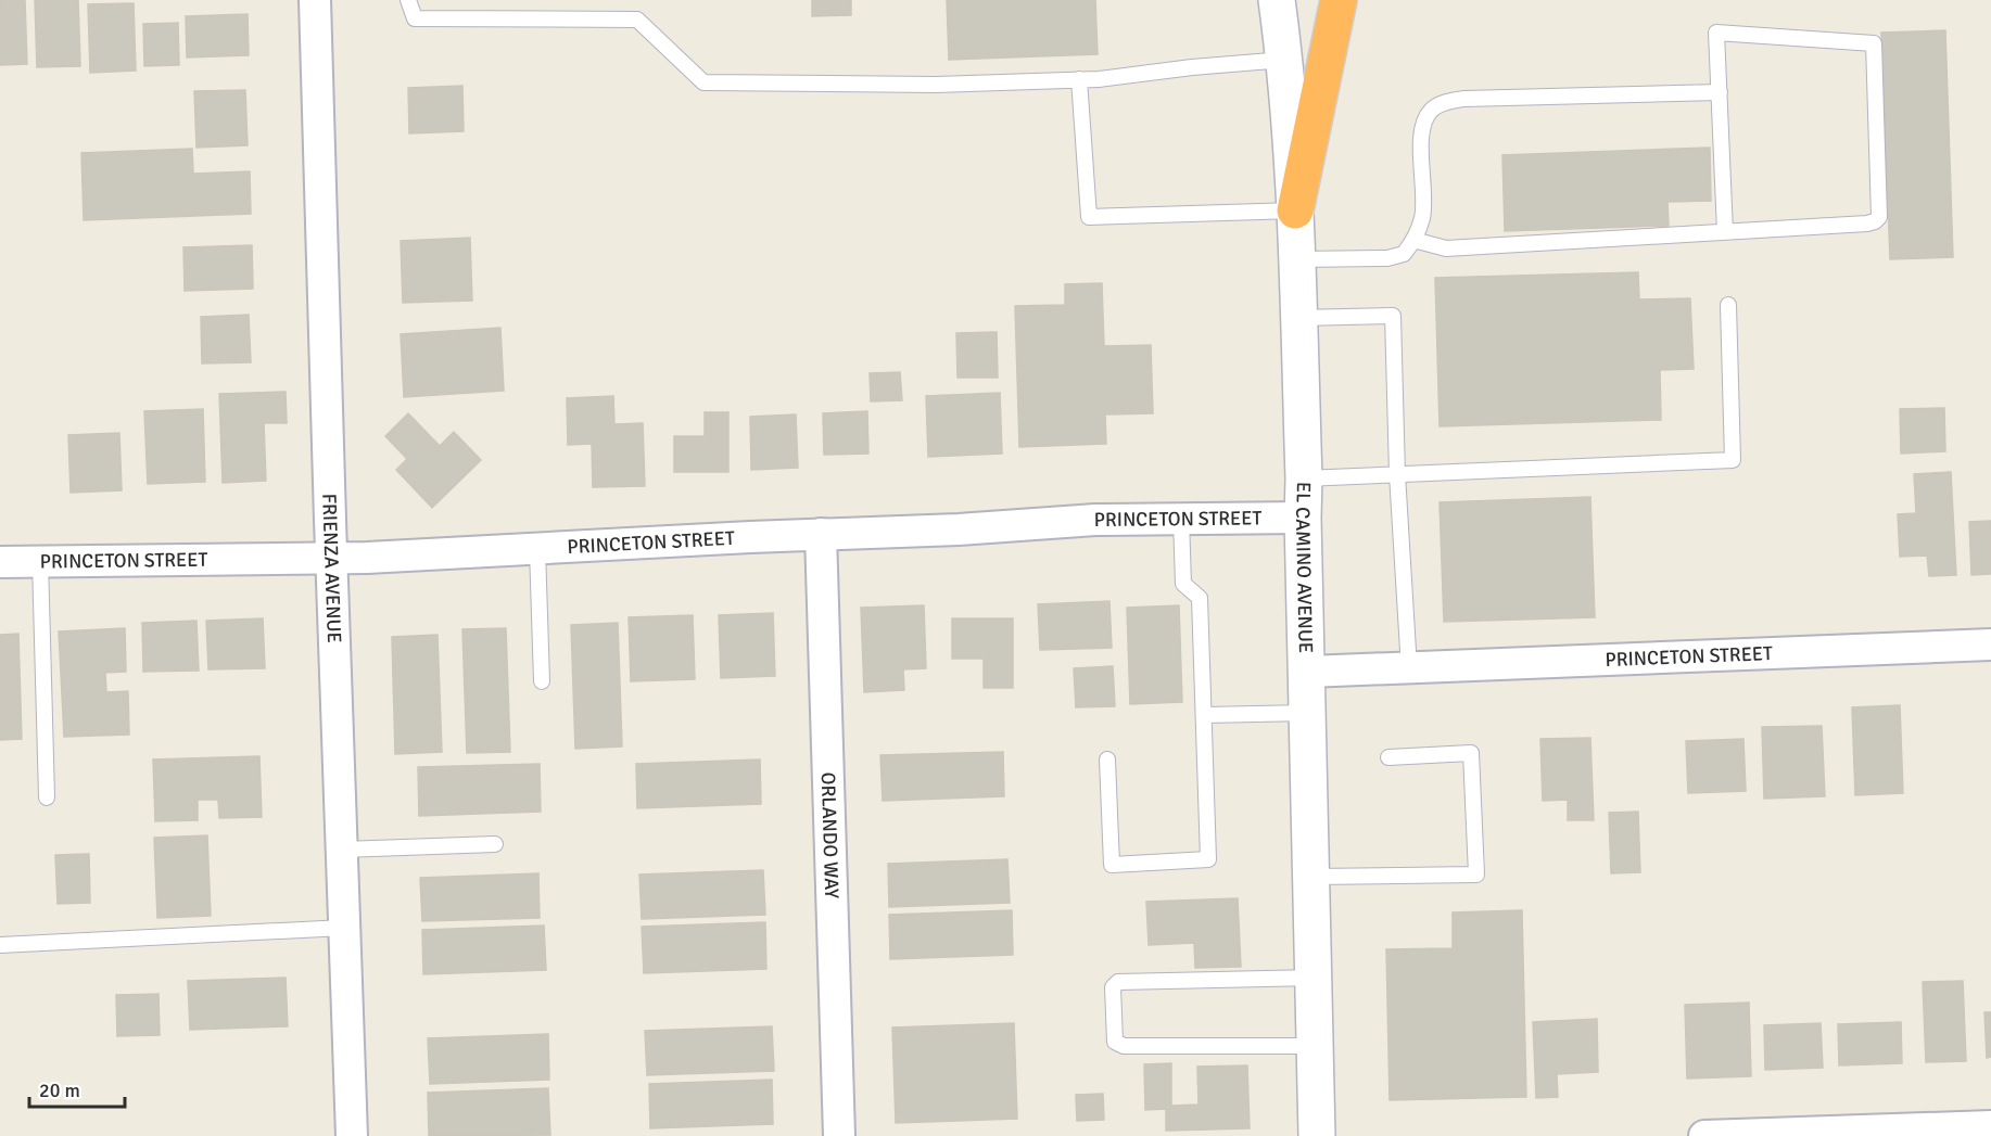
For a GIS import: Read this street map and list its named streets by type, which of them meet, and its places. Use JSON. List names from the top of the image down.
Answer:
{
  "streets": {
    "main road": ["EL CAMINO AVENUE"],
    "street": ["PRINCETON STREET", "FRIENZA AVENUE", "ORLANDO WAY"]
  },
  "crossings": [
    ["PRINCETON STREET", "EL CAMINO AVENUE"],
    ["PRINCETON STREET", "FRIENZA AVENUE"],
    ["PRINCETON STREET", "ORLANDO WAY"]
  ],
  "scale_bar": "20 m"
}
